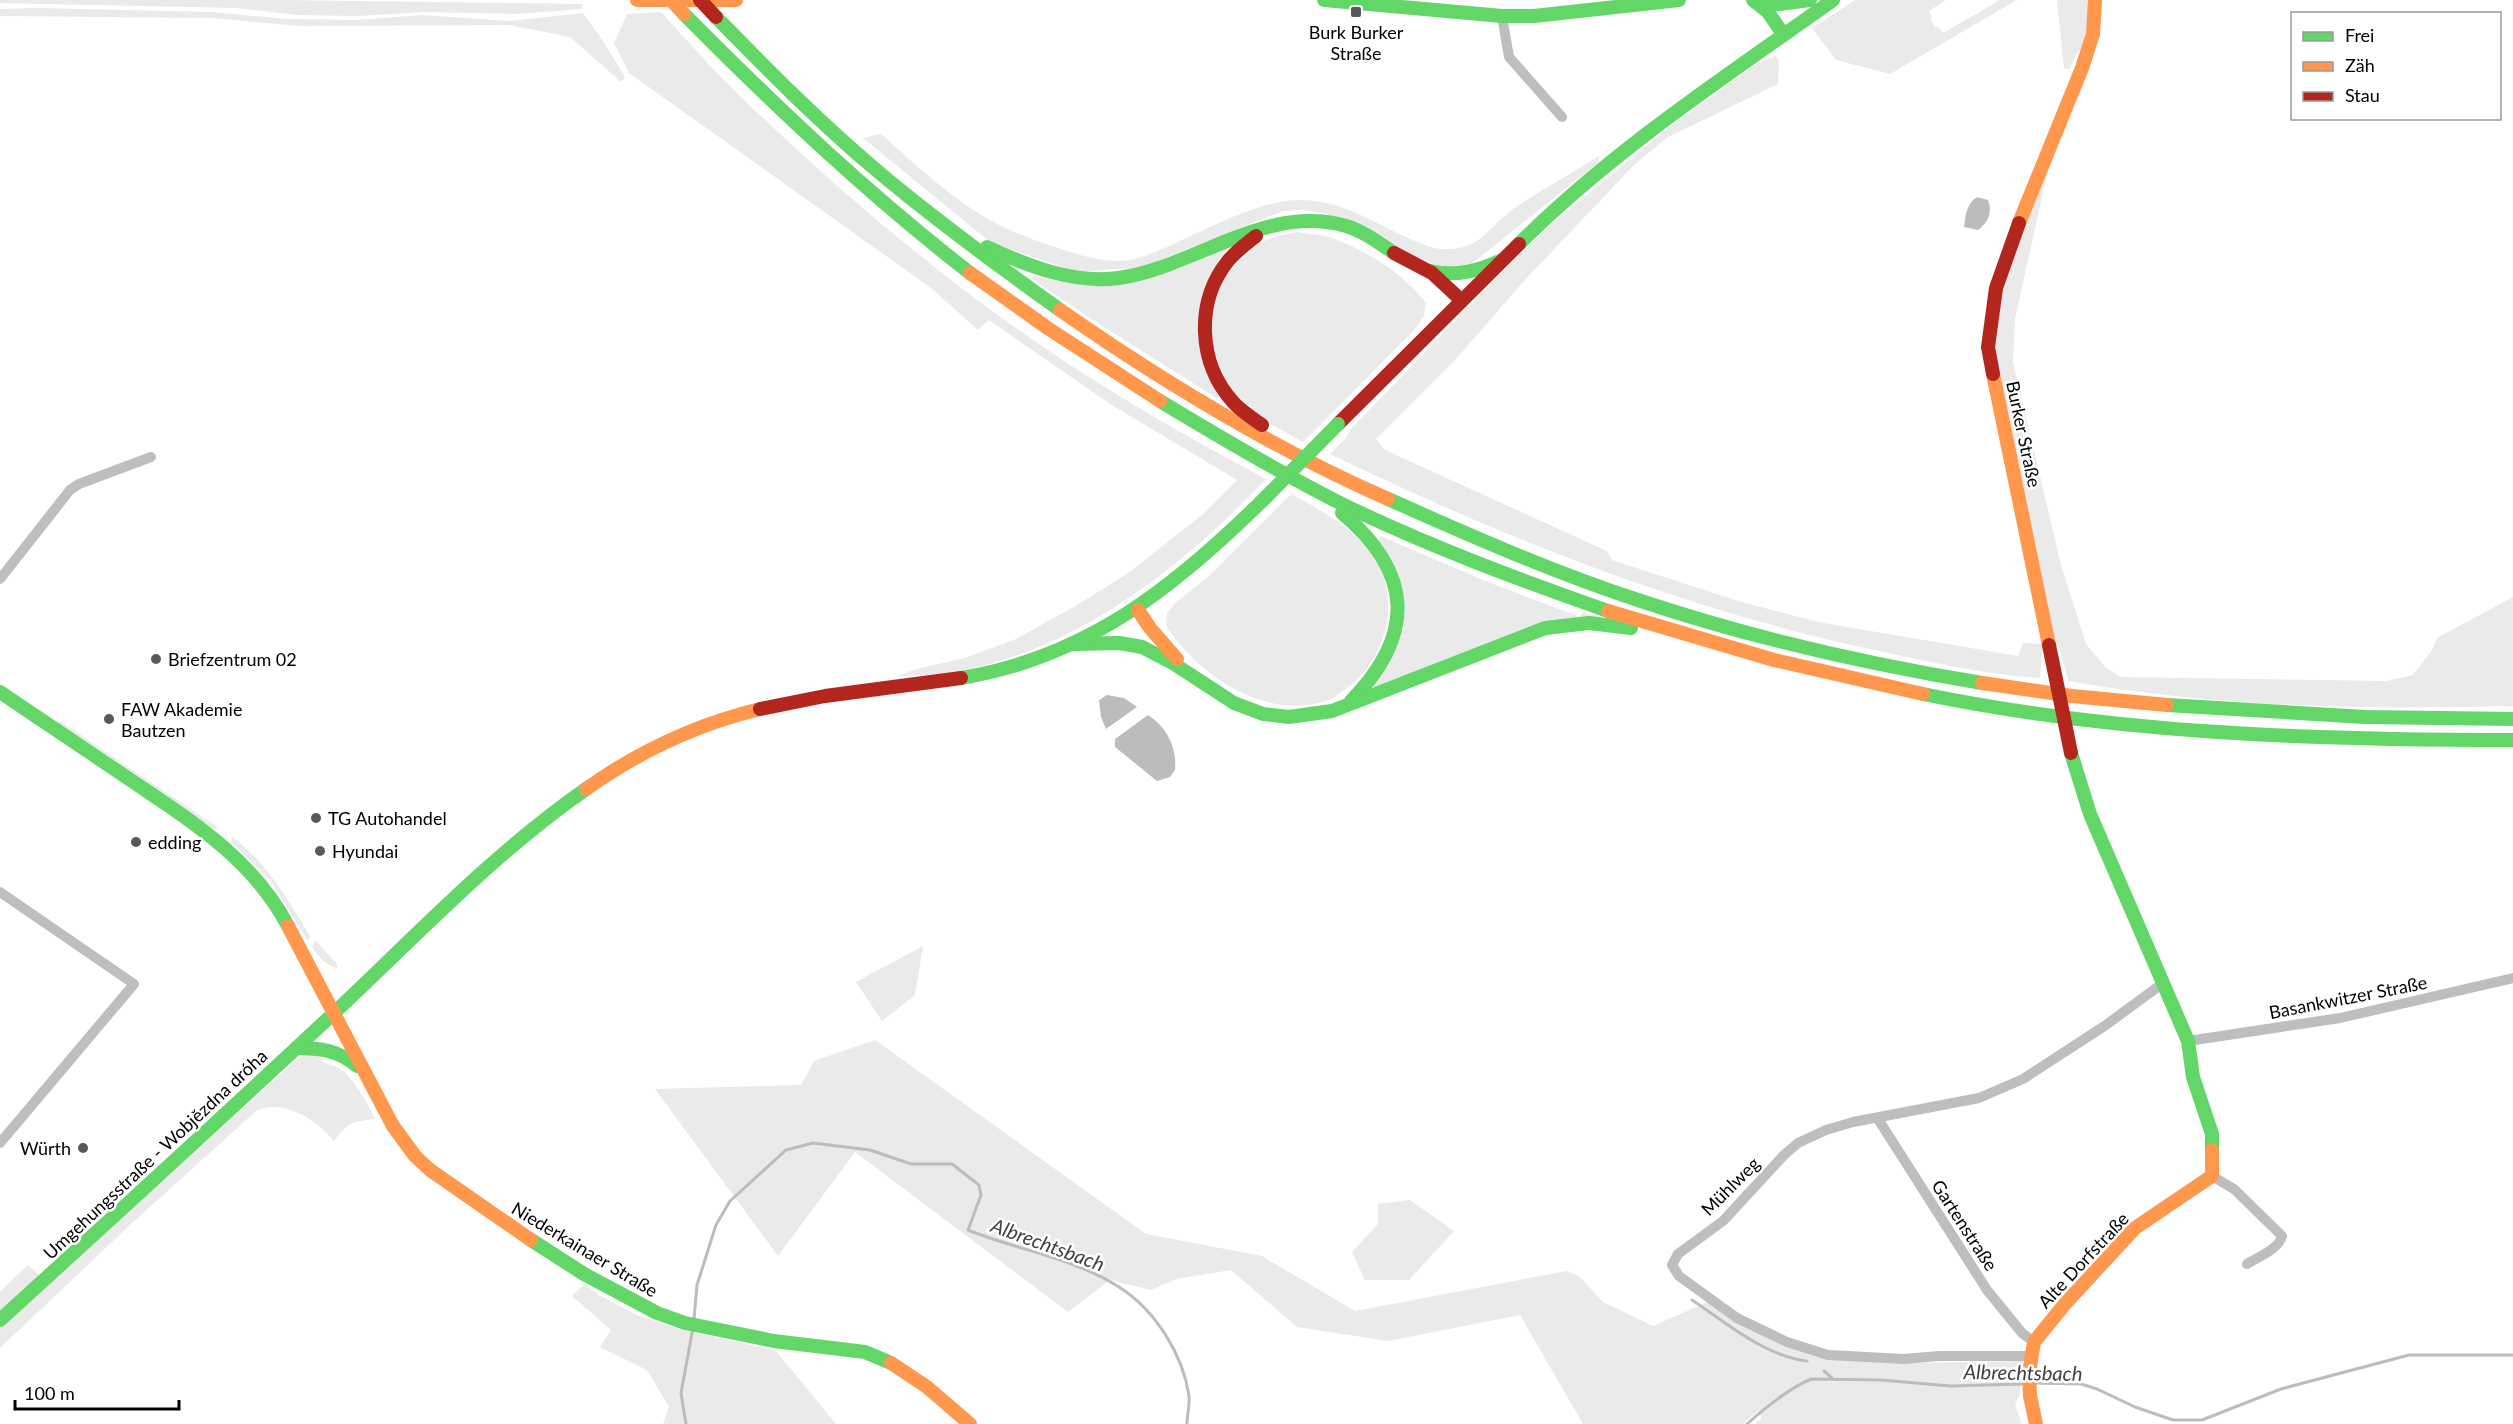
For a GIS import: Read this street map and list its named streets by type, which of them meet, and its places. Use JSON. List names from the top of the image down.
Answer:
{
  "streets": {
    "main road": [
      "Burker Straße",
      "Umgehungsstraße - Wobjězdna dróha",
      "Niederkainaer Straße",
      "Alte Dorfstraße"
    ],
    "street": ["Basankwitzer Straße", "Mühlweg", "Gartenstraße"]
  },
  "crossings": [
    ["Burker Straße", "Mühlweg"],
    ["Umgehungsstraße - Wobjězdna dróha", "Niederkainaer Straße"],
    ["Mühlweg", "Alte Dorfstraße"],
    ["Gartenstraße", "Alte Dorfstraße"]
  ],
  "water": ["Albrechtsbach"],
  "places": {
    "transit": ["Burk Burker Straße"],
    "other": [
      "Briefzentrum 02",
      "FAW Akademie Bautzen",
      "TG Autohandel",
      "edding",
      "Hyundai",
      "Würth"
    ]
  },
  "legend": ["Frei", "Zäh", "Stau"],
  "scale_bar": "100 m"
}
